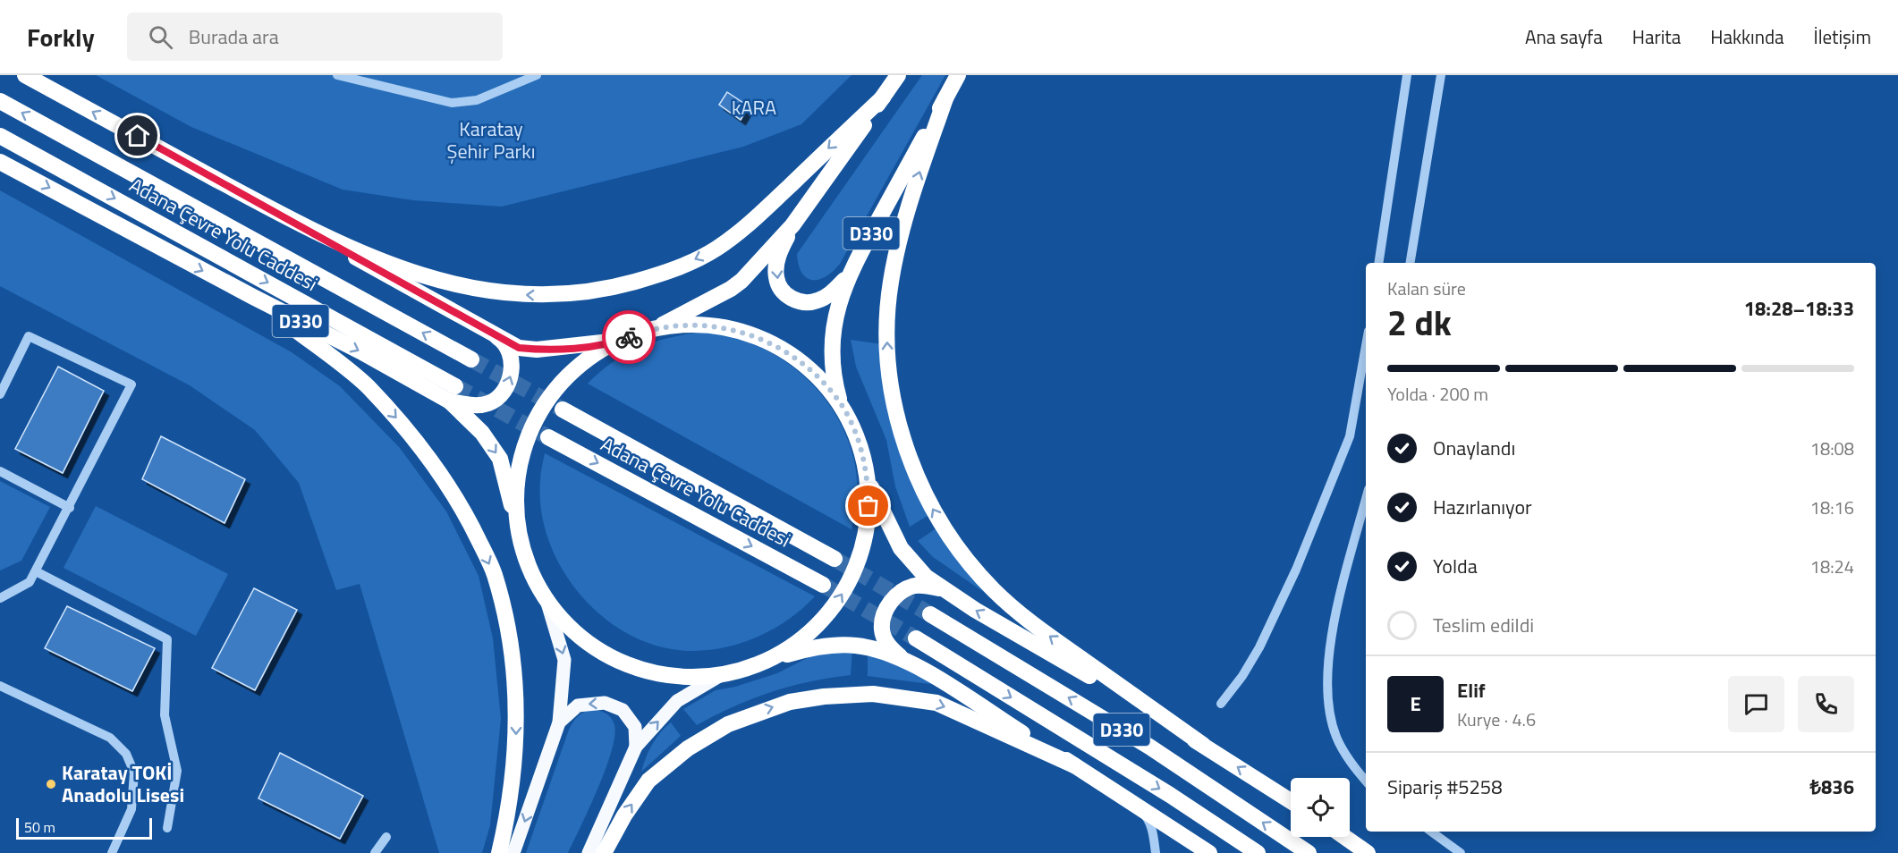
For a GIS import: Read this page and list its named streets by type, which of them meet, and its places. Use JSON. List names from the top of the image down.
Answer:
{
  "streets": {
    "highway": ["D330", "Adana Çevre Yolu Caddesi"]
  },
  "parks": ["kARA", "Karatay Şehir Parkı"],
  "places": ["Karatay TOKİ Anadolu Lisesi"],
  "scale_bar": "50 m",
  "page": {
    "header": "Forkly",
    "search": "Burada ara",
    "nav": [
      "Ana sayfa",
      "Harita",
      "Hakkında",
      "İletişim"
    ],
    "heading": ["2 dk", "Kalan süre", "18:28–18:33"],
    "panel": [
      "Elif",
      "Kurye · 4.6",
      "Sipariş #5258",
      "₺836"
    ],
    "bar": "Yolda · 200 m",
    "list": [
      ["Onaylandı", "18:08"],
      ["Hazırlanıyor", "18:16"],
      ["Yolda", "18:24"],
      "Teslim edildi"
    ],
    "round": "E",
    "scale": "50 m"
  }
}
